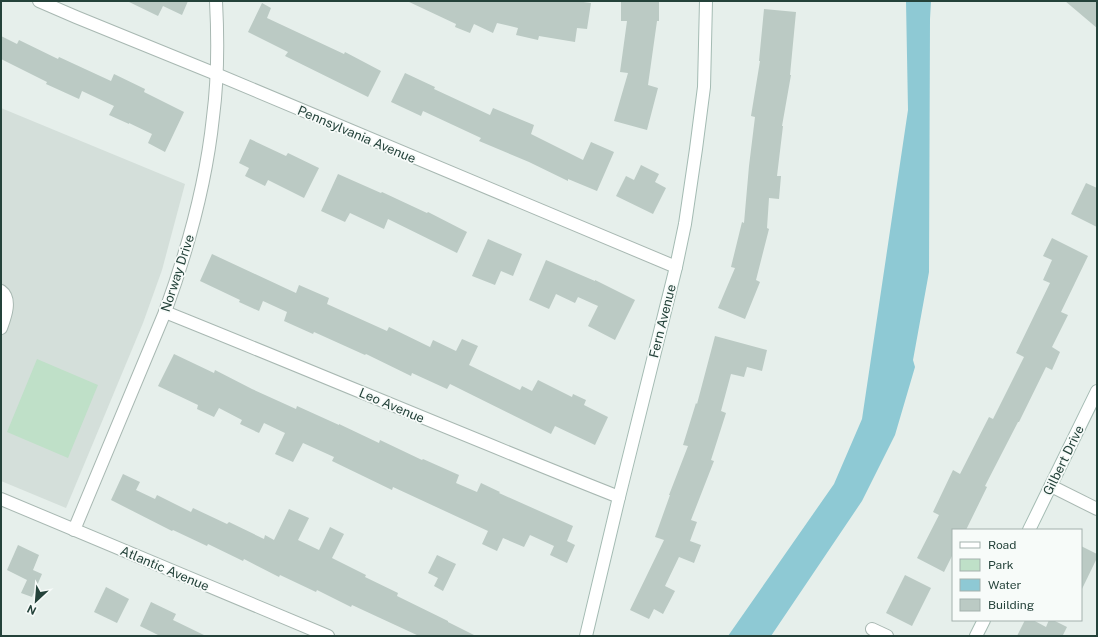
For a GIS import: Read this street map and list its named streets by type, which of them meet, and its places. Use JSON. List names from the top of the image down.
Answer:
{
  "streets": {
    "street": [
      "Pennsylvania Avenue",
      "Norway Drive",
      "Fern Avenue",
      "Leo Avenue",
      "Gilbert Drive",
      "Atlantic Avenue"
    ]
  },
  "crossings": [
    ["Pennsylvania Avenue", "Norway Drive"],
    ["Pennsylvania Avenue", "Fern Avenue"],
    ["Norway Drive", "Leo Avenue"],
    ["Norway Drive", "Atlantic Avenue"],
    ["Fern Avenue", "Leo Avenue"]
  ],
  "legend": [
    "Road",
    "Park",
    "Water",
    "Building"
  ],
  "north": "bottom left"
}
